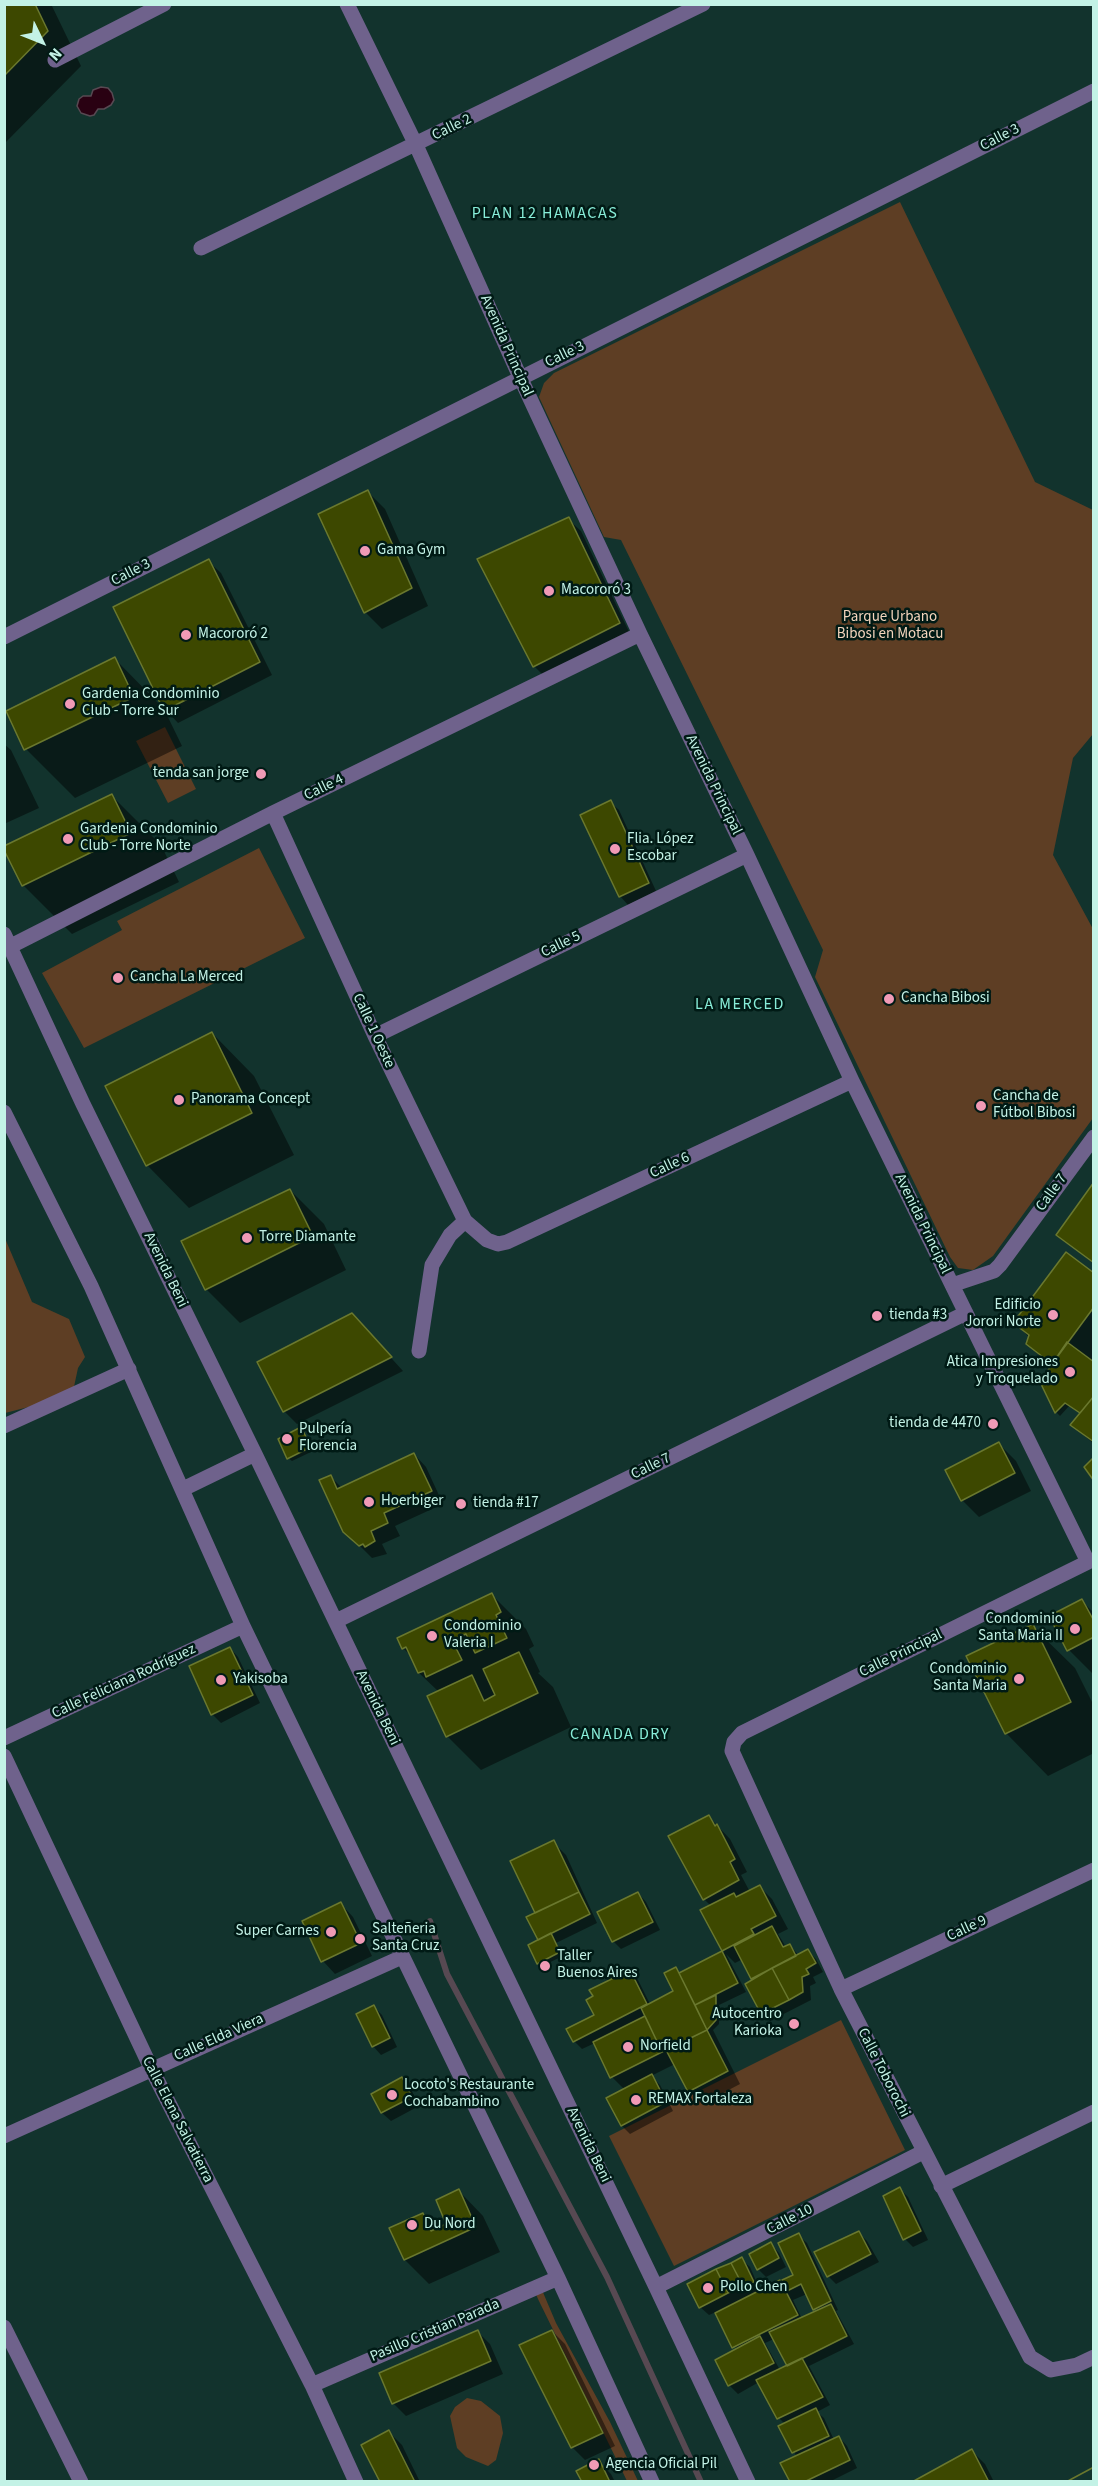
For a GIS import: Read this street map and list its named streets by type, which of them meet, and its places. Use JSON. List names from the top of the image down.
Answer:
{
  "streets": {
    "street": [
      "Calle 2",
      "Calle 3",
      "Avenida Principal",
      "Calle 4",
      "Calle 5",
      "Calle 1 Oeste",
      "Calle 6",
      "Calle 7",
      "Avenida Beni",
      "Calle Principal",
      "Calle Feliciana Rodríguez",
      "Calle 9",
      "Calle Elda Viera",
      "Calle Toborochi",
      "Calle Elena Salvatierra",
      "Calle 10",
      "Pasillo Cristian Parada"
    ]
  },
  "crossings": [
    ["Calle 2", "Avenida Principal"],
    ["Calle 3", "Avenida Principal"],
    ["Avenida Principal", "Calle 4"],
    ["Avenida Principal", "Calle 5"],
    ["Avenida Principal", "Calle 6"],
    ["Avenida Principal", "Calle 7"],
    ["Avenida Principal", "Calle Principal"],
    ["Calle 4", "Calle 1 Oeste"],
    ["Calle 4", "Avenida Beni"],
    ["Calle 5", "Calle 1 Oeste"],
    ["Calle 1 Oeste", "Calle 6"],
    ["Calle 7", "Avenida Beni"],
    ["Avenida Beni", "Calle 10"],
    ["Calle Principal", "Calle Toborochi"],
    ["Calle 9", "Calle Toborochi"],
    ["Calle Elda Viera", "Calle Elena Salvatierra"],
    ["Calle Toborochi", "Calle 10"],
    ["Calle Elena Salvatierra", "Pasillo Cristian Parada"]
  ],
  "districts": ["PLAN 12 HAMACAS", "LA MERCED", "CANADA DRY"],
  "parks": ["Parque Urbano Bibosi en Motacu"],
  "places": [
    "Gama Gym",
    "Macororó 3",
    "Macororó 2",
    "Gardenia Condominio Club - Torre Sur",
    "tenda san jorge",
    "Gardenia Condominio Club - Torre Norte",
    "Flia. López Escobar",
    "Cancha La Merced",
    "Cancha Bibosi",
    "Panorama Concept",
    "Cancha de Fútbol Bibosi",
    "Torre Diamante",
    "Edificio Jorori Norte",
    "tienda #3",
    "Atica Impresiones y Troquelado",
    "tienda de 4470",
    "Pulpería Florencia",
    "Hoerbiger",
    "tienda #17",
    "Condominio Santa Maria II",
    "Condominio Valeria I",
    "Condominio Santa Maria",
    "Yakisoba",
    "Super Carnes",
    "Salteñeria Santa Cruz",
    "Taller Buenos Aires",
    "Autocentro Karioka",
    "Norfield",
    "Locoto's Restaurante Cochabambino",
    "REMAX Fortaleza",
    "Du Nord",
    "Pollo Chen",
    "Agencia Oficial Pil"
  ],
  "north": "bottom right"
}
